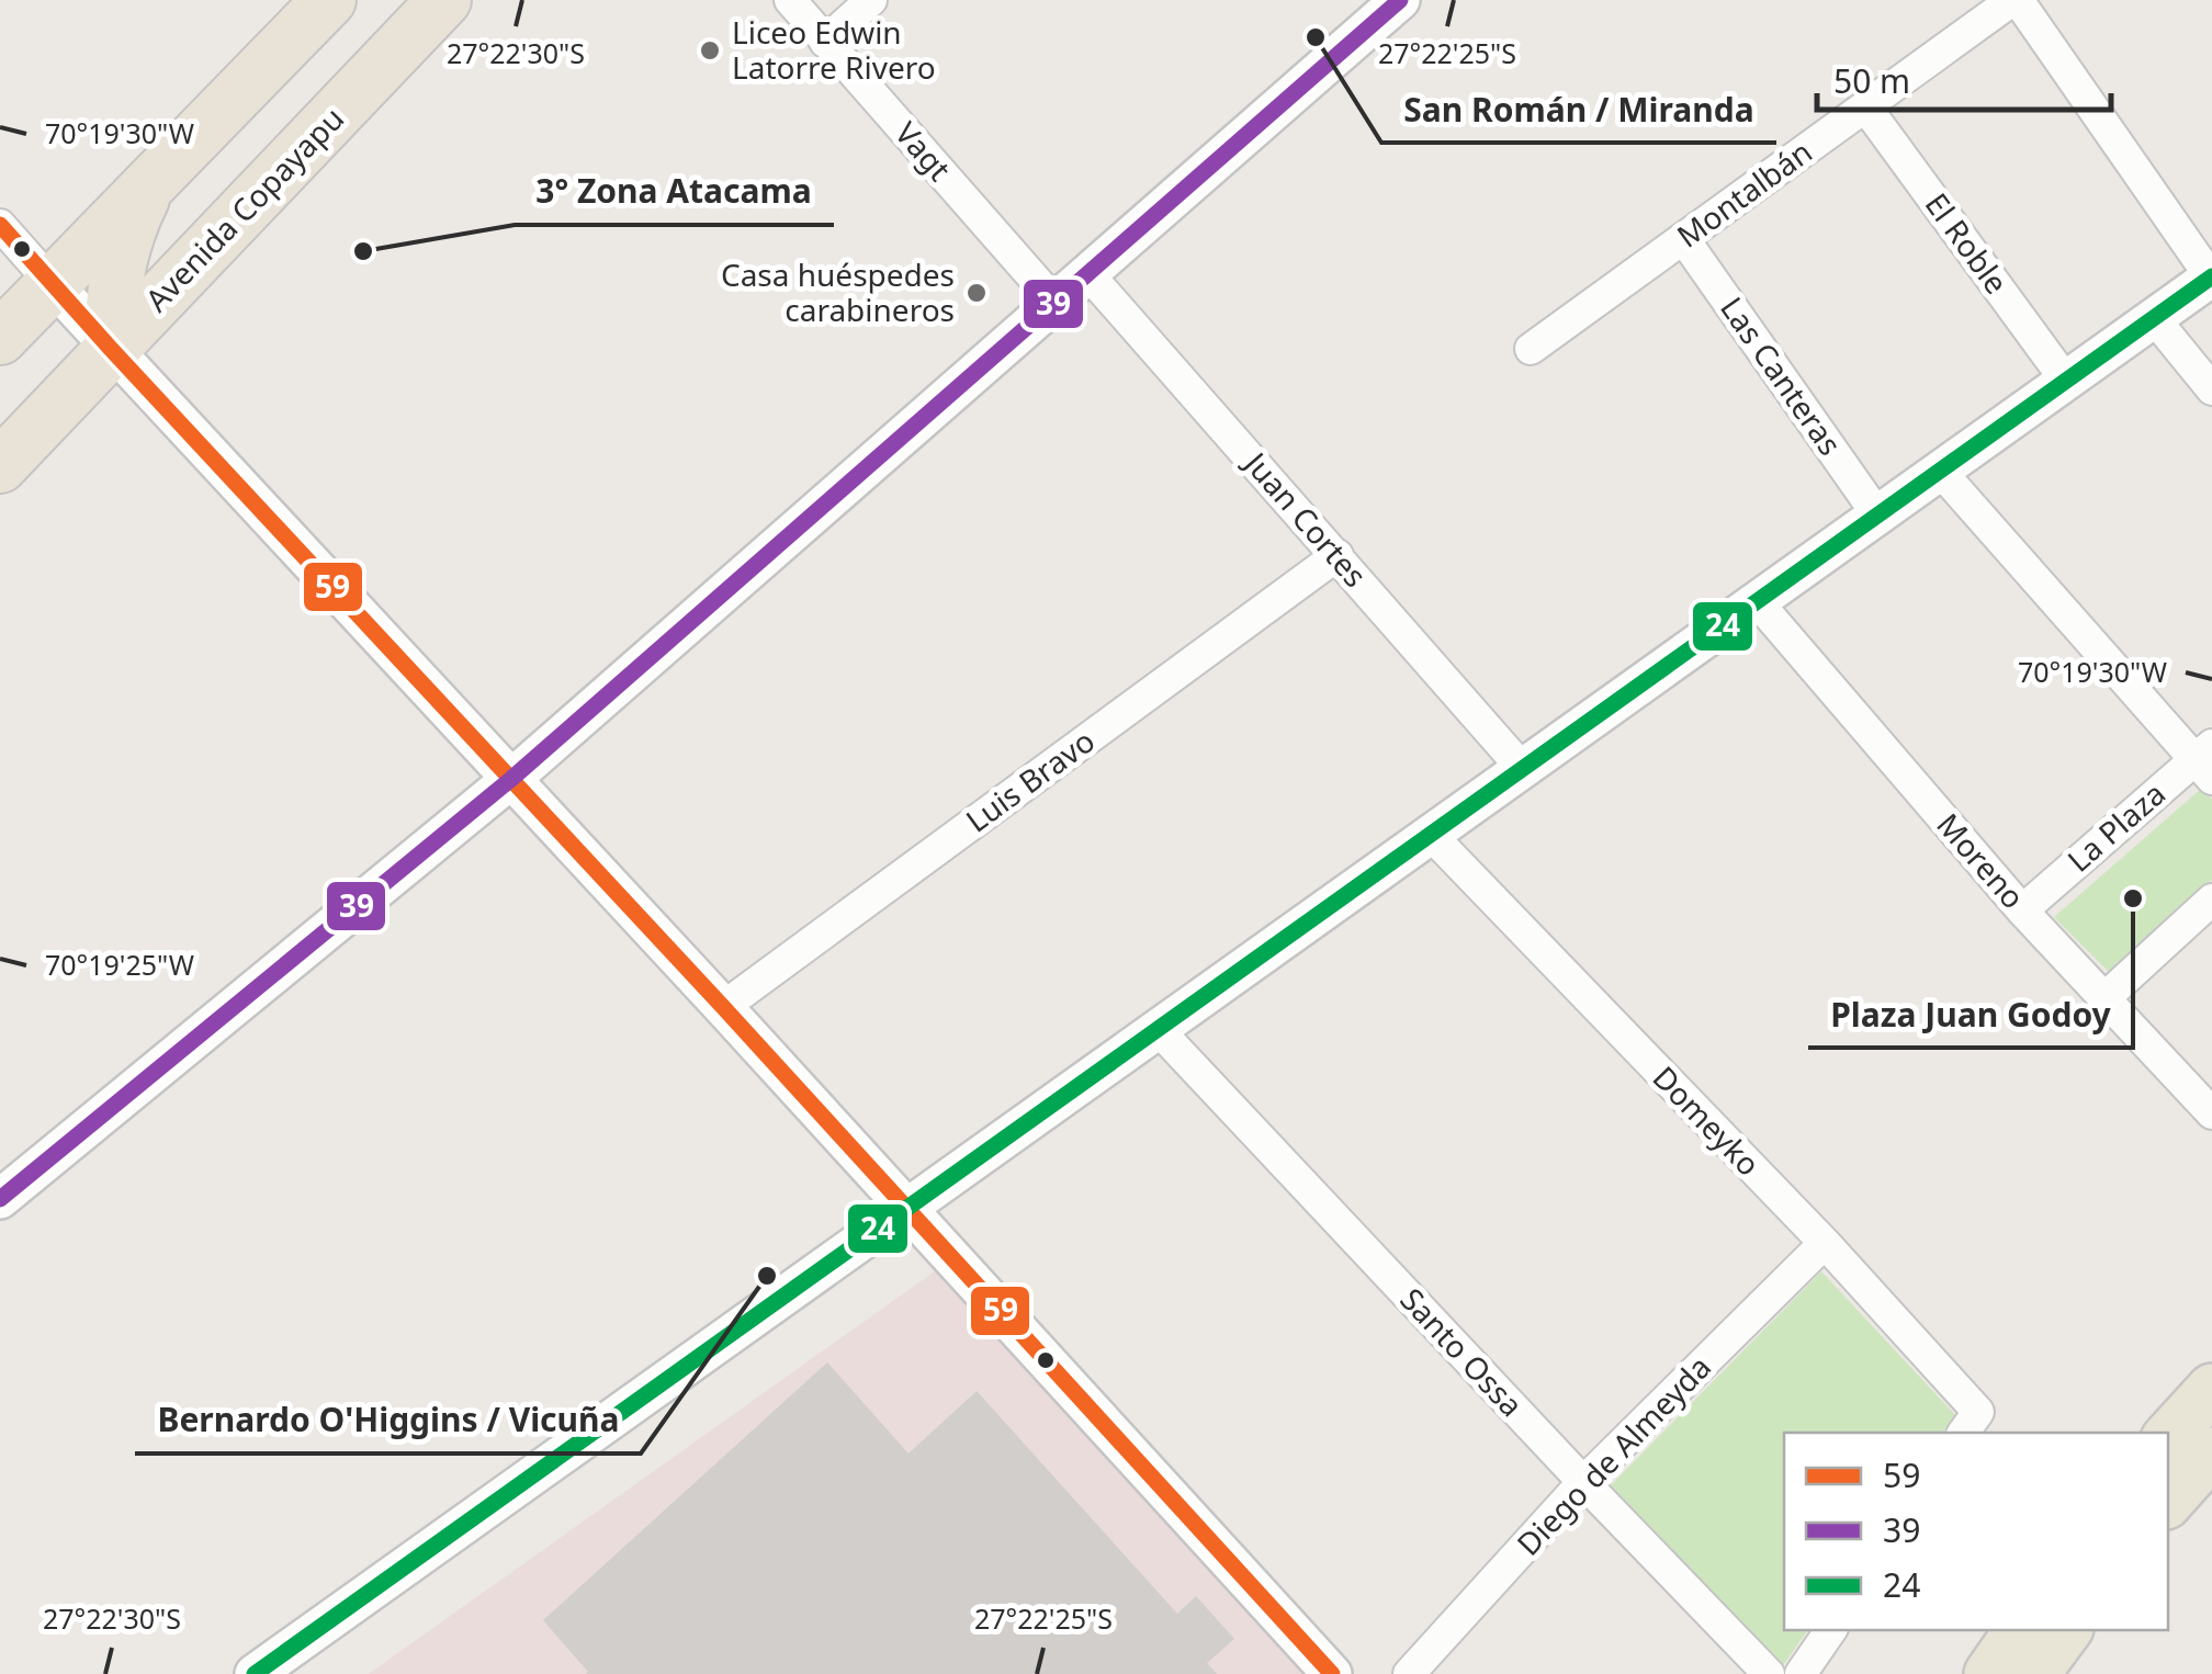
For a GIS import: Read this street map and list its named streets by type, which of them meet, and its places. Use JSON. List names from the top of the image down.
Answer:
{
  "streets": {
    "highway": ["Avenida Copayapu"],
    "street": [
      "Vagt",
      "Montalbán",
      "El Roble",
      "Las Canteras",
      "Juan Cortes",
      "Luis Bravo",
      "La Plaza",
      "Moreno",
      "Domeyko",
      "Santo Ossa",
      "Diego de Almeyda"
    ]
  },
  "crossings": [
    ["Montalbán", "El Roble"],
    ["Montalbán", "Las Canteras"],
    ["Juan Cortes", "Luis Bravo"],
    ["La Plaza", "Moreno"],
    ["Domeyko", "Diego de Almeyda"],
    ["Santo Ossa", "Diego de Almeyda"]
  ],
  "places": [
    "San Román / Miranda",
    "Liceo Edwin Latorre Rivero",
    "3° Zona Atacama",
    "Casa huéspedes carabineros",
    "Plaza Juan Godoy",
    "Bernardo O'Higgins / Vicuña"
  ],
  "lines": ["transit line 39", "transit line 59", "transit line 24"],
  "legend": ["59", "39", "24"],
  "scale_bar": "50 m",
  "coordinates": [
    "27°22'30\"S",
    "27°22'25\"S",
    "70°19'30\"W",
    "70°19'25\"W"
  ]
}
